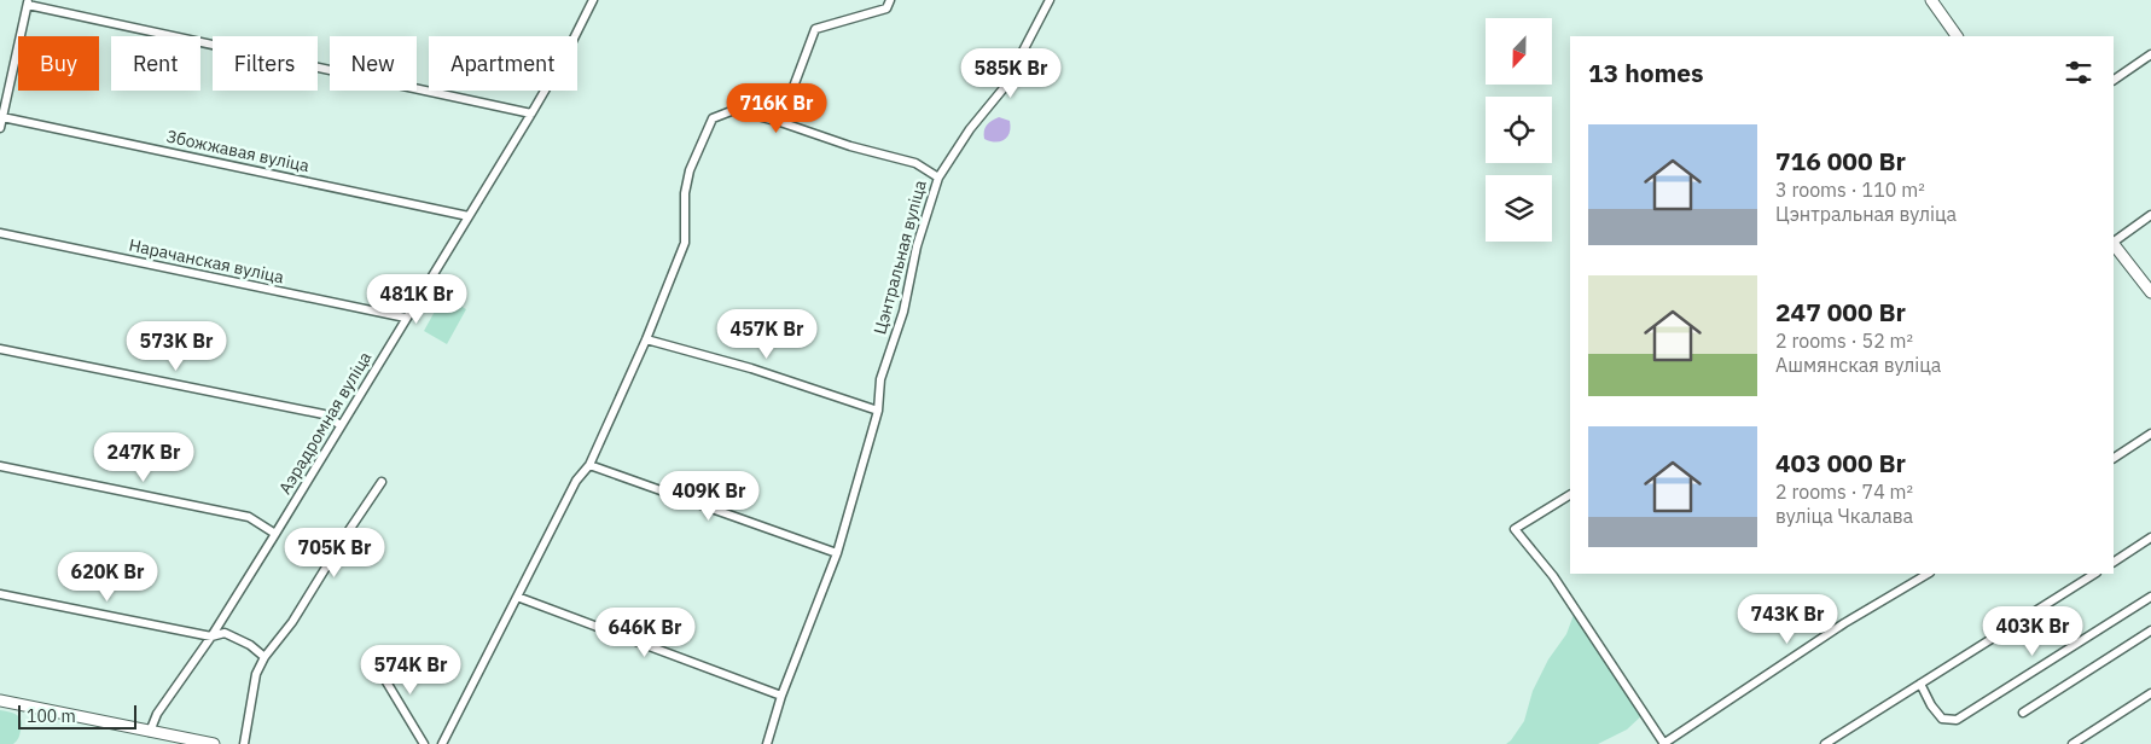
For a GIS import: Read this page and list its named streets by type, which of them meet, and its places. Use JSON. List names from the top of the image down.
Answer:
{
  "streets": {
    "street": [
      "Збожжавая вуліца",
      "Цэнтральная вуліца",
      "Нарачанская вуліца",
      "Аэрадромная вуліца"
    ]
  },
  "crossings": [
    ["Збожжавая вуліца", "Аэрадромная вуліца"],
    ["Нарачанская вуліца", "Аэрадромная вуліца"]
  ],
  "scale_bar": "100 m",
  "north": "bottom",
  "page": {
    "chip": [
      "Buy",
      "Rent",
      "Filters",
      "New",
      "Apartment"
    ],
    "heading": "13 homes",
    "price": [
      "585K Br",
      "716K Br",
      "481K Br",
      "457K Br",
      "573K Br",
      "247K Br",
      "409K Br",
      "705K Br",
      "620K Br",
      "743K Br",
      "403K Br",
      "646K Br",
      "574K Br"
    ],
    "list": [
      {
        "name": "716 000 Br",
        "note": "3 rooms · 110 m² · Цэнтральная вуліца"
      },
      {
        "name": "247 000 Br",
        "note": "2 rooms · 52 m² · Ашмянская вуліца"
      },
      {
        "name": "403 000 Br",
        "note": "2 rooms · 74 m² · вуліца Чкалава"
      }
    ],
    "scale": "100 m"
  }
}
